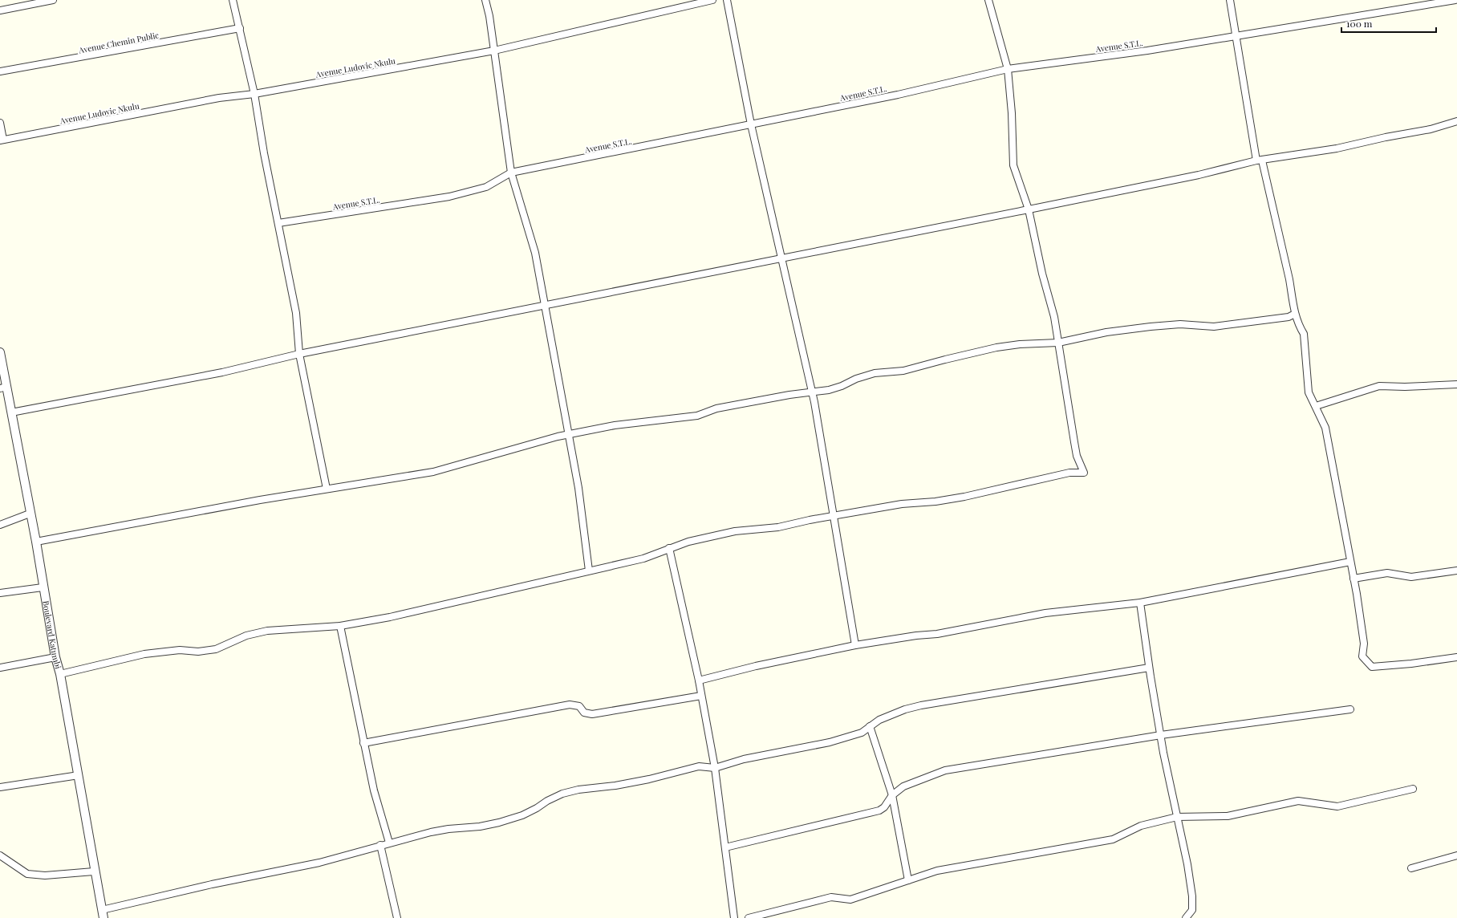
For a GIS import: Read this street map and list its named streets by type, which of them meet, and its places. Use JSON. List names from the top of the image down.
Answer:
{
  "streets": {
    "street": [
      "Avenue Chemin Public",
      "Avenue S.T.L.",
      "Avenue Ludovic Nkulu",
      "Boulevard Katumbi"
    ]
  },
  "scale_bar": "100 m"
}
